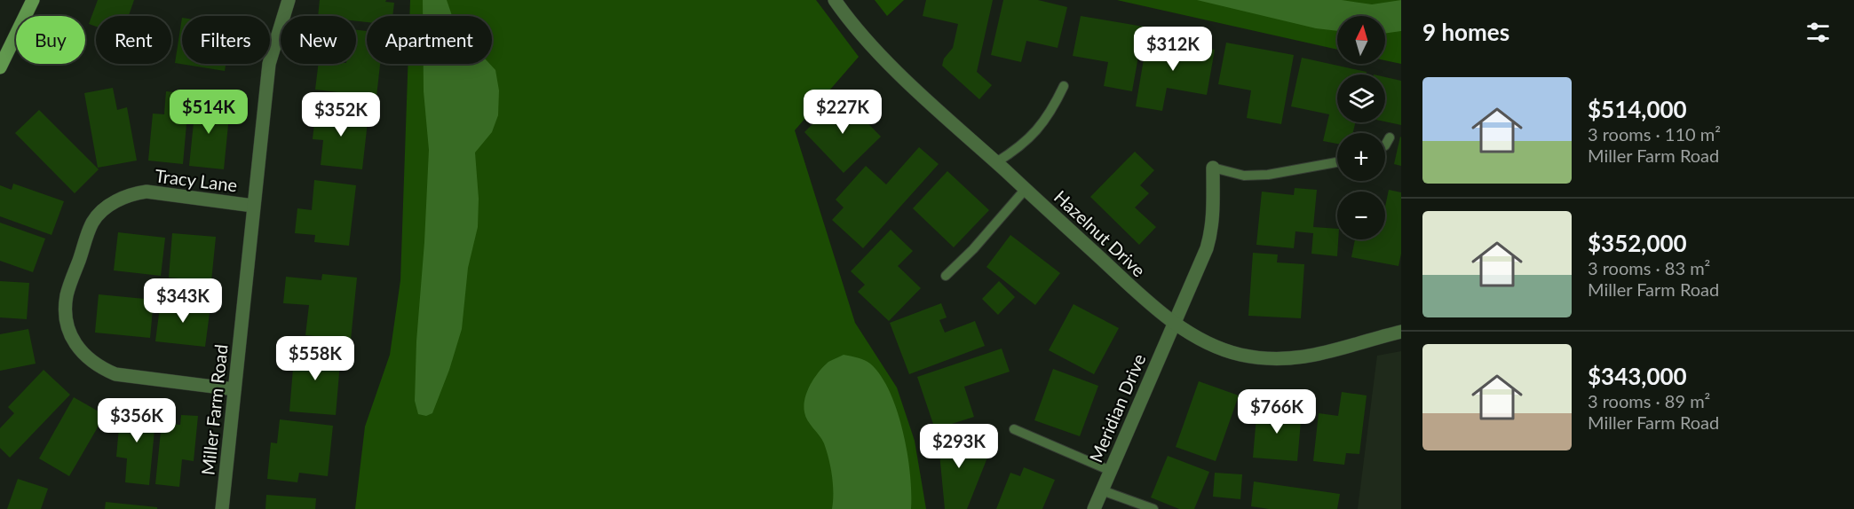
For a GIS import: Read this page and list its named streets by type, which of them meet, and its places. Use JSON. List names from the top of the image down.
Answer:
{
  "streets": {
    "street": [
      "Tracy Lane",
      "Hazelnut Drive",
      "Meridian Drive",
      "Miller Farm Road"
    ]
  },
  "crossings": [
    ["Tracy Lane", "Miller Farm Road"],
    ["Hazelnut Drive", "Meridian Drive"]
  ],
  "north": "top",
  "page": {
    "heading": "9 homes",
    "map_buttons": ["+", "−"],
    "chip": [
      "Buy",
      "Rent",
      "Filters",
      "New",
      "Apartment"
    ],
    "price": [
      "$312K",
      "$514K",
      "$227K",
      "$352K",
      "$343K",
      "$558K",
      "$766K",
      "$356K",
      "$293K"
    ],
    "list": [
      {
        "name": "$514,000",
        "note": "3 rooms · 110 m² · Miller Farm Road"
      },
      {
        "name": "$352,000",
        "note": "3 rooms · 83 m² · Miller Farm Road"
      },
      {
        "name": "$343,000",
        "note": "3 rooms · 89 m² · Miller Farm Road"
      }
    ]
  }
}
